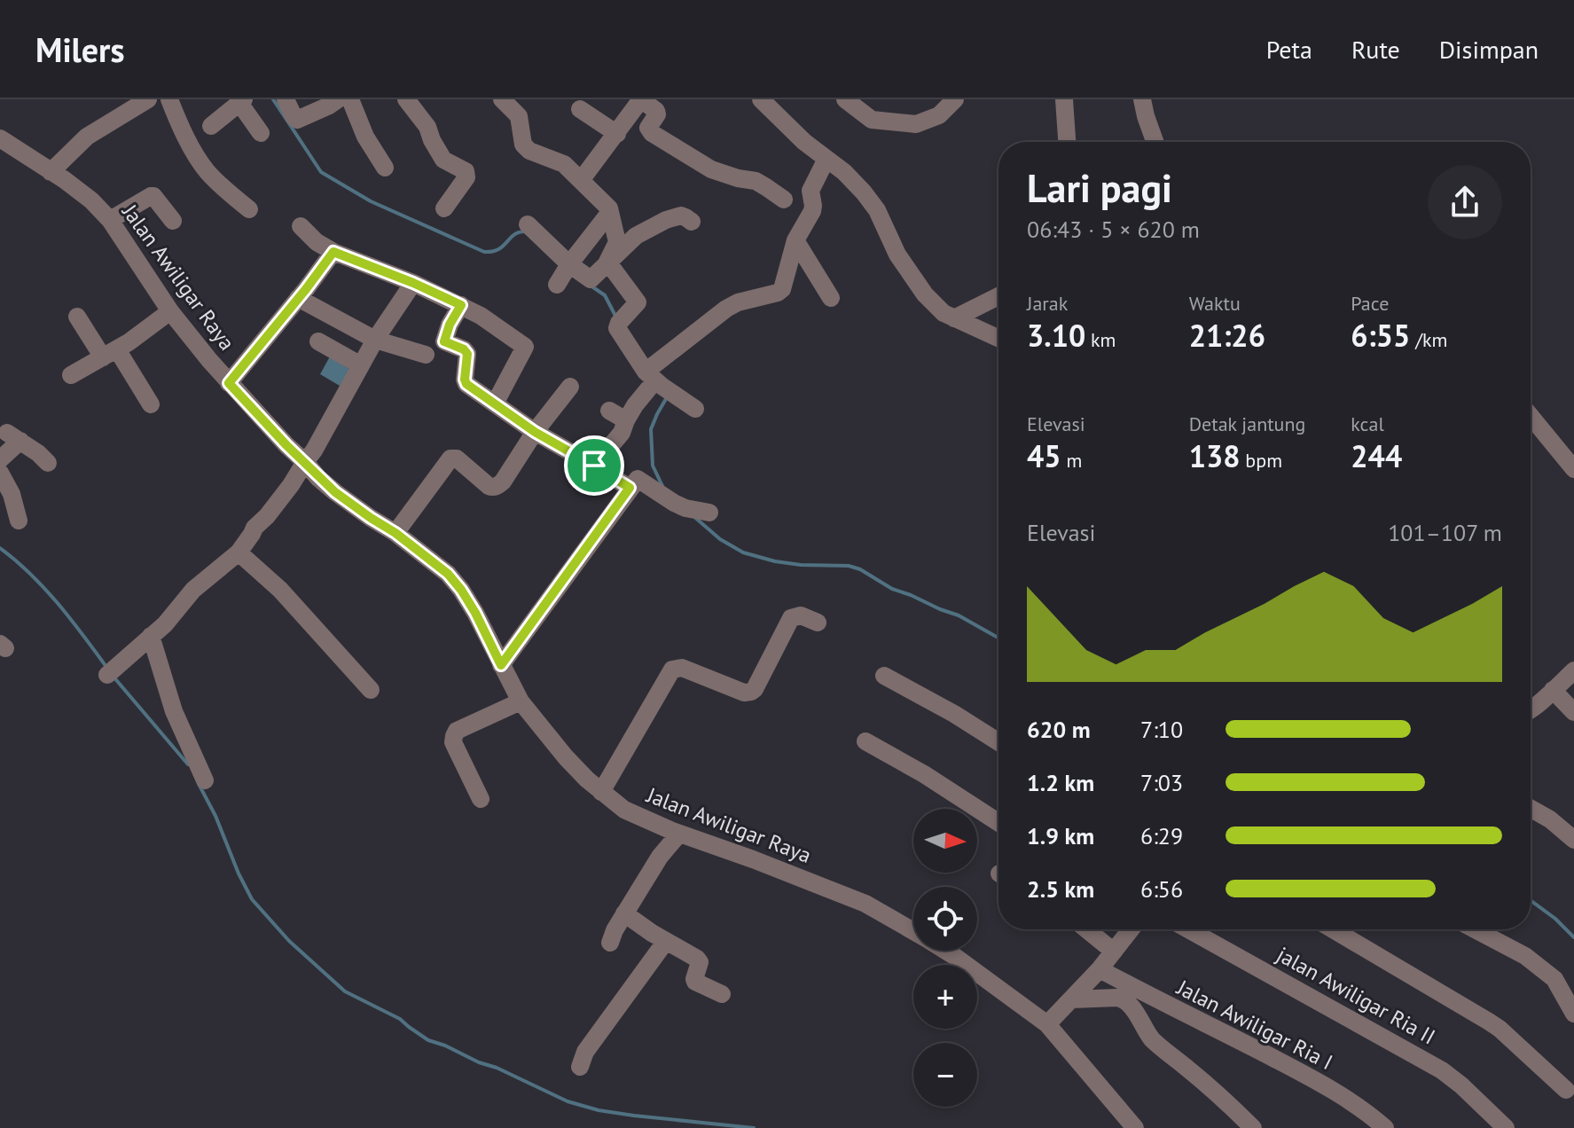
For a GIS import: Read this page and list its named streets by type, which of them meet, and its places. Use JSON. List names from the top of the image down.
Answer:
{
  "streets": {
    "street": ["Jalan Awiligar Raya", "jalan Awiligar Ria II", "Jalan Awiligar Ria I"]
  },
  "north": "right",
  "page": {
    "header": "Milers",
    "nav": ["Peta", "Rute", "Disimpan"],
    "heading": ["Lari pagi", "06:43 · 5 × 620 m"],
    "stats": [
      ["Jarak", "3.10 km"],
      ["Waktu", "21:26"],
      ["Pace", "6:55 /km"],
      ["Elevasi", "45 m"],
      ["Detak jantung", "138 bpm"],
      ["kcal", "244"]
    ],
    "chart": ["Elevasi", "101–107 m"],
    "list": [
      {
        "name": "620 m",
        "note": "7:10"
      },
      {
        "name": "1.2 km",
        "note": "7:03"
      },
      {
        "name": "1.9 km",
        "note": "6:29"
      },
      {
        "name": "2.5 km",
        "note": "6:56"
      }
    ],
    "map_buttons": ["+", "−"]
  }
}
